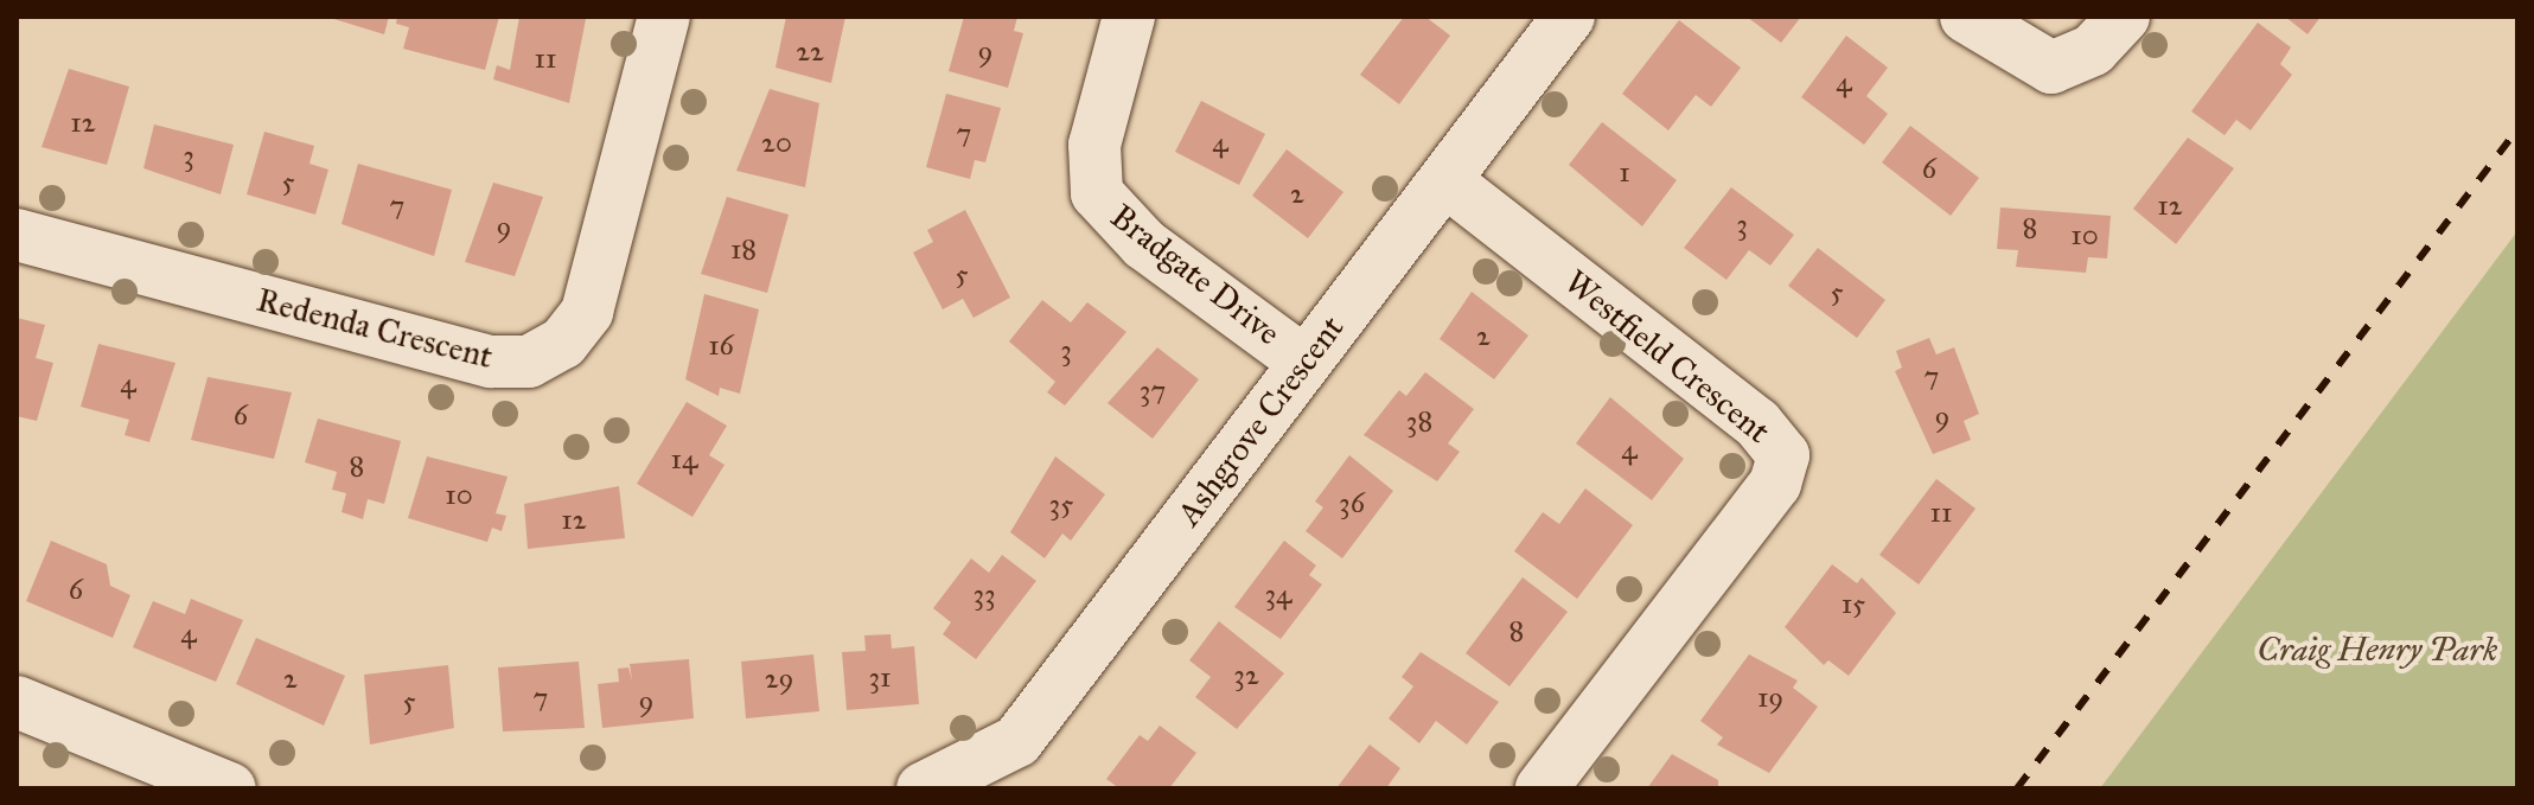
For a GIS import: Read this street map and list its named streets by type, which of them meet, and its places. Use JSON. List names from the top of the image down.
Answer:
{
  "streets": {
    "street": [
      "Bradgate Drive",
      "Redenda Crescent",
      "Westfield Crescent",
      "Ashgrove Crescent"
    ]
  },
  "crossings": [
    ["Bradgate Drive", "Ashgrove Crescent"],
    ["Westfield Crescent", "Ashgrove Crescent"]
  ],
  "parks": ["Craig Henry Park"],
  "house_numbers": [
    "22",
    "9",
    "11",
    "4",
    "12",
    "7",
    "20",
    "4",
    "3",
    "6",
    "1",
    "5",
    "2",
    "7",
    "12",
    "3",
    "9",
    "8",
    "10",
    "18",
    "5",
    "5",
    "2",
    "16",
    "3",
    "7",
    "4",
    "37",
    "6",
    "9",
    "38",
    "4",
    "14",
    "8",
    "10",
    "36",
    "35",
    "11",
    "12",
    "6",
    "33",
    "34",
    "15",
    "8",
    "4",
    "32",
    "31",
    "2",
    "29",
    "7",
    "19",
    "5",
    "9"
  ]
}
